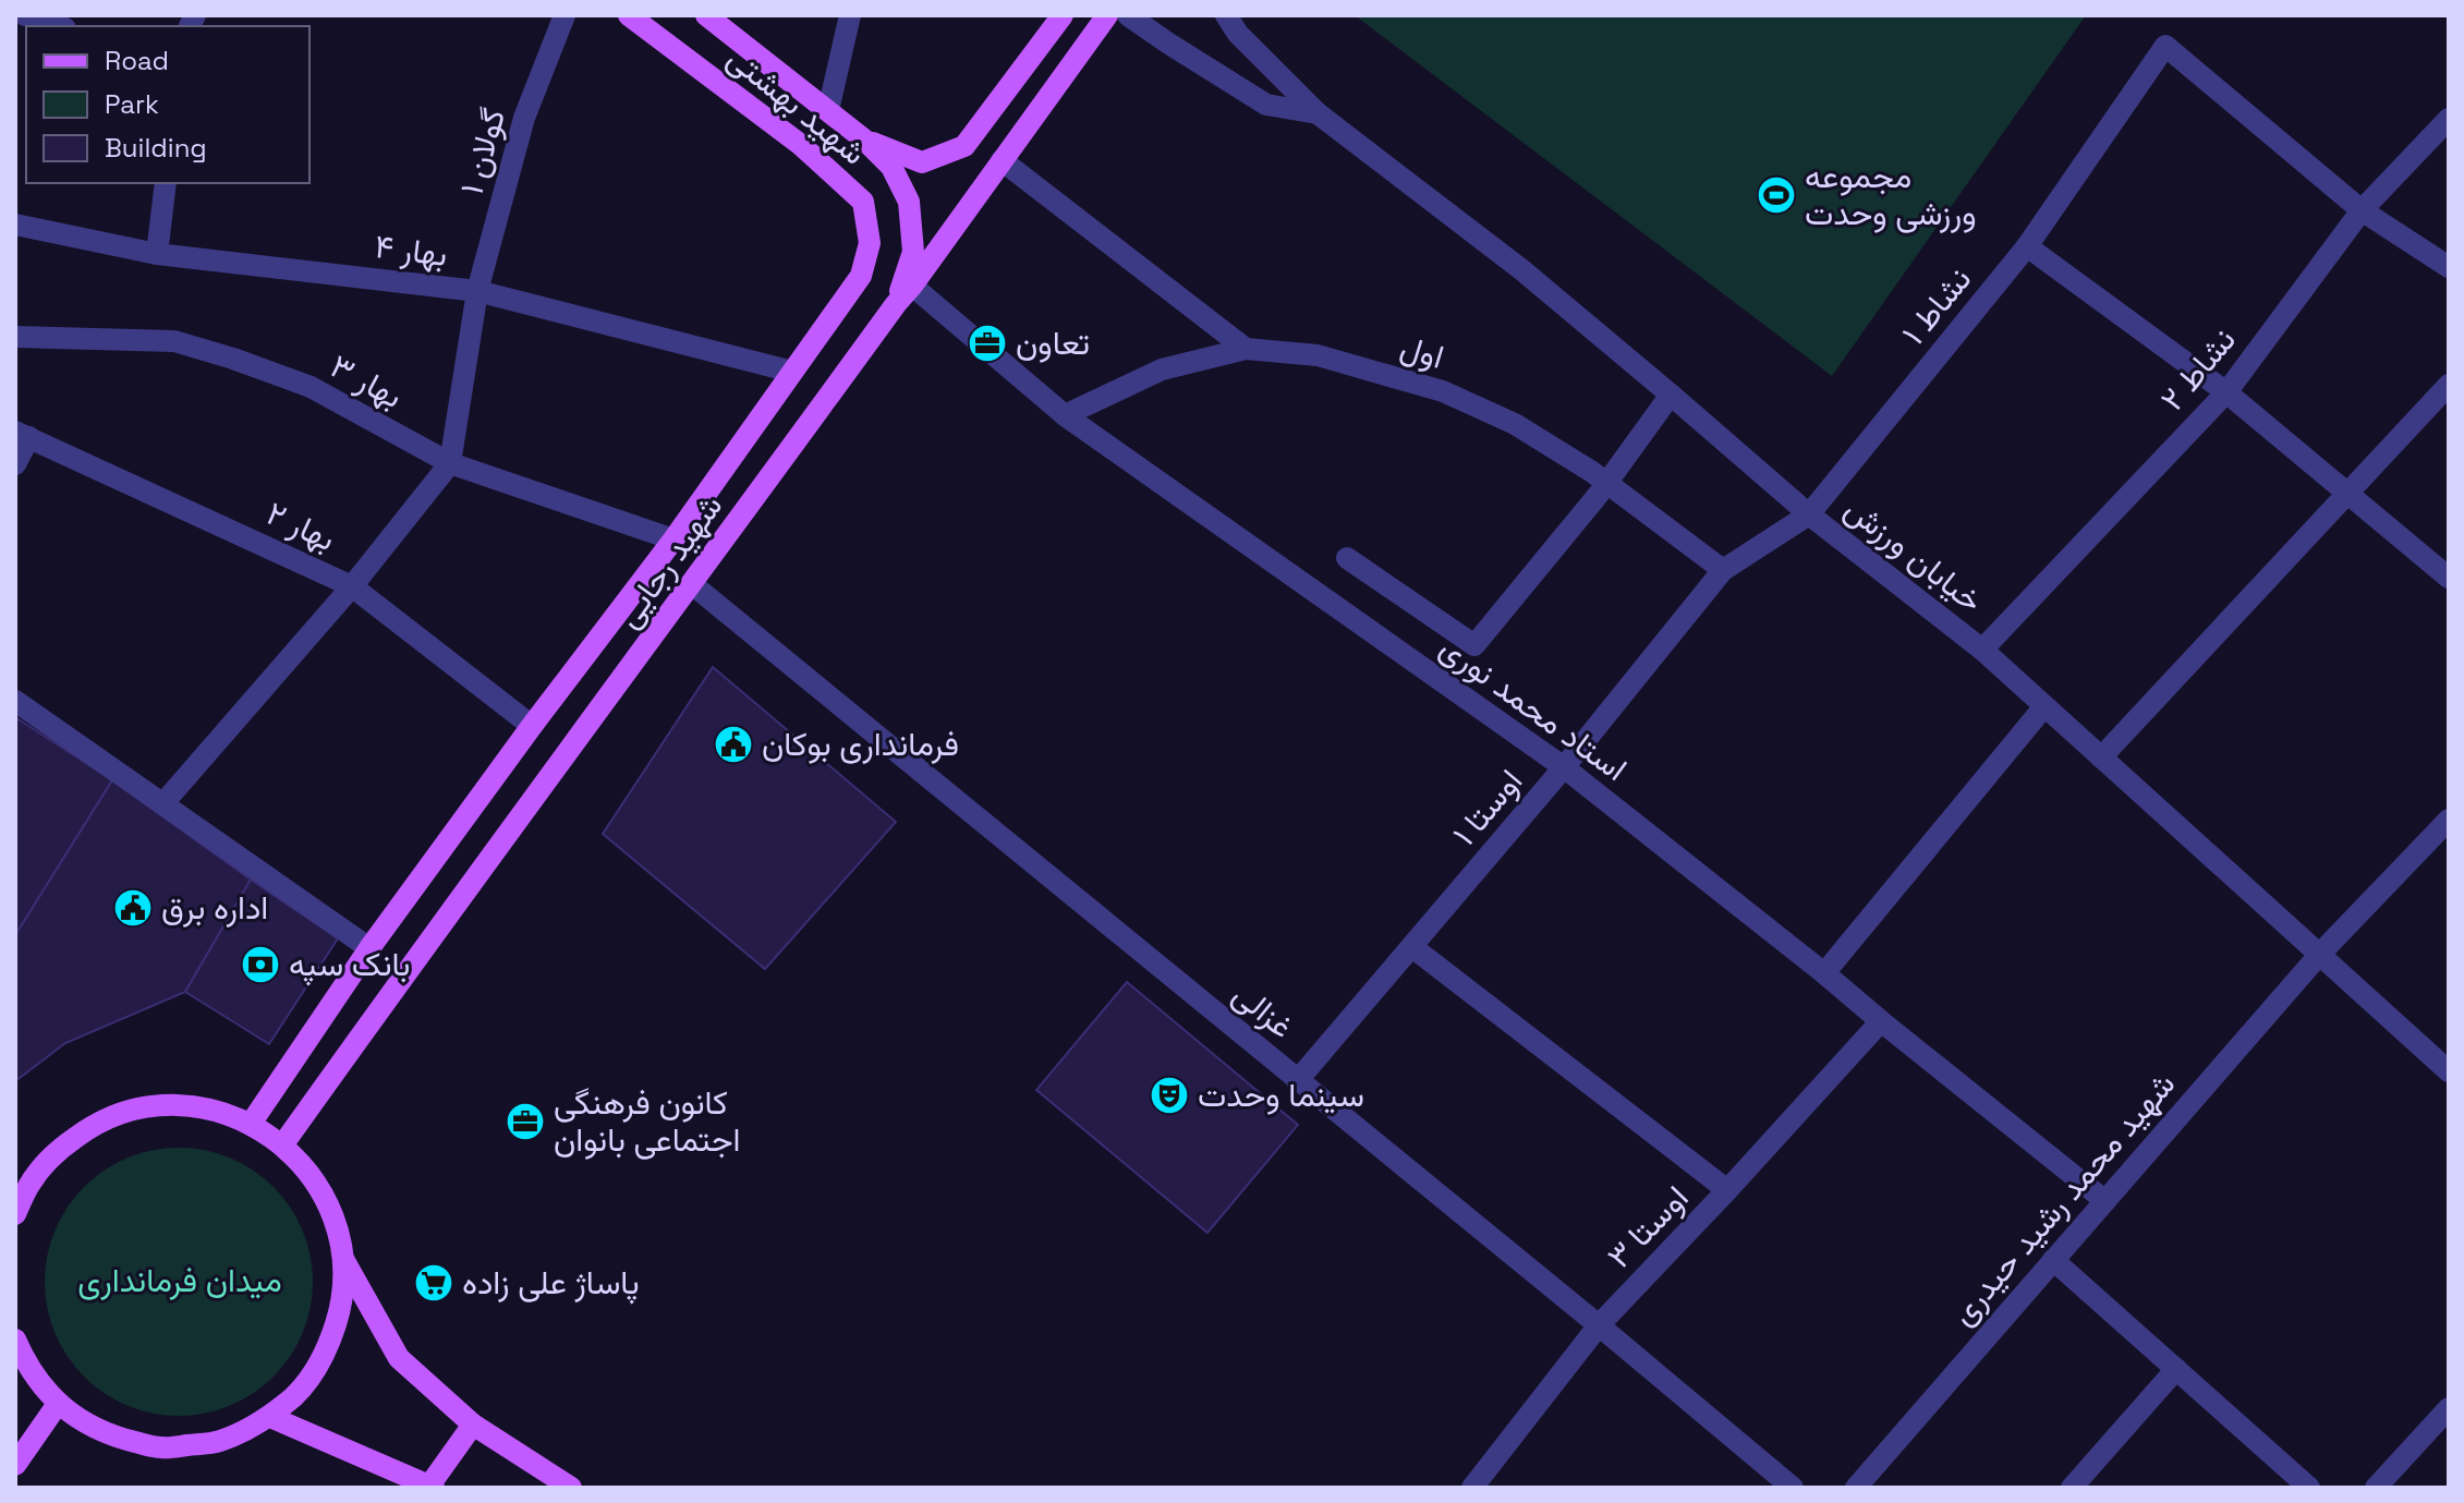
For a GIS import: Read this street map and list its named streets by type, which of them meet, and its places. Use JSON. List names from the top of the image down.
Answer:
{
  "streets": {
    "main road": ["شهید بهشتی", "شهید رجایی"],
    "street": [
      "گولان ۱",
      "بهار ۴",
      "نشاط ۱",
      "اول",
      "نشاط ۲",
      "بهار ۳",
      "بهار ۲",
      "خیابان ورزش",
      "استاد محمد نوری",
      "اوستا ۱",
      "غزالی",
      "شهید محمد رشید حیدری",
      "اوستا ۳"
    ]
  },
  "crossings": [
    ["شهید بهشتی", "شهید رجایی"],
    ["گولان ۱", "بهار ۴"],
    ["گولان ۱", "بهار ۳"],
    ["گولان ۱", "بهار ۲"],
    ["بهار ۴", "شهید رجایی"],
    ["نشاط ۱", "نشاط ۲"],
    ["نشاط ۱", "خیابان ورزش"],
    ["نشاط ۱", "اوستا ۱"],
    ["اول", "استاد محمد نوری"],
    ["اول", "اوستا ۱"],
    ["نشاط ۲", "خیابان ورزش"],
    ["بهار ۳", "شهید رجایی"],
    ["بهار ۲", "شهید رجایی"],
    ["خیابان ورزش", "اوستا ۱"],
    ["خیابان ورزش", "شهید محمد رشید حیدری"],
    ["شهید رجایی", "استاد محمد نوری"],
    ["شهید رجایی", "غزالی"],
    ["استاد محمد نوری", "اوستا ۱"],
    ["استاد محمد نوری", "شهید محمد رشید حیدری"],
    ["استاد محمد نوری", "اوستا ۳"],
    ["اوستا ۱", "غزالی"],
    ["غزالی", "اوستا ۳"]
  ],
  "parks": ["میدان فرمانداری"],
  "places": {
    "sports": ["مجموعه ورزشی وحدت"],
    "office": ["تعاون", "کانون فرهنگی اجتماعی بانوان"],
    "public building": ["فرمانداری بوکان", "اداره برق"],
    "bank": ["بانک سپه"],
    "theatre": ["سینما وحدت"],
    "supermarket": ["پاساژ علی زاده"]
  },
  "legend": ["Road", "Park", "Building"]
}
